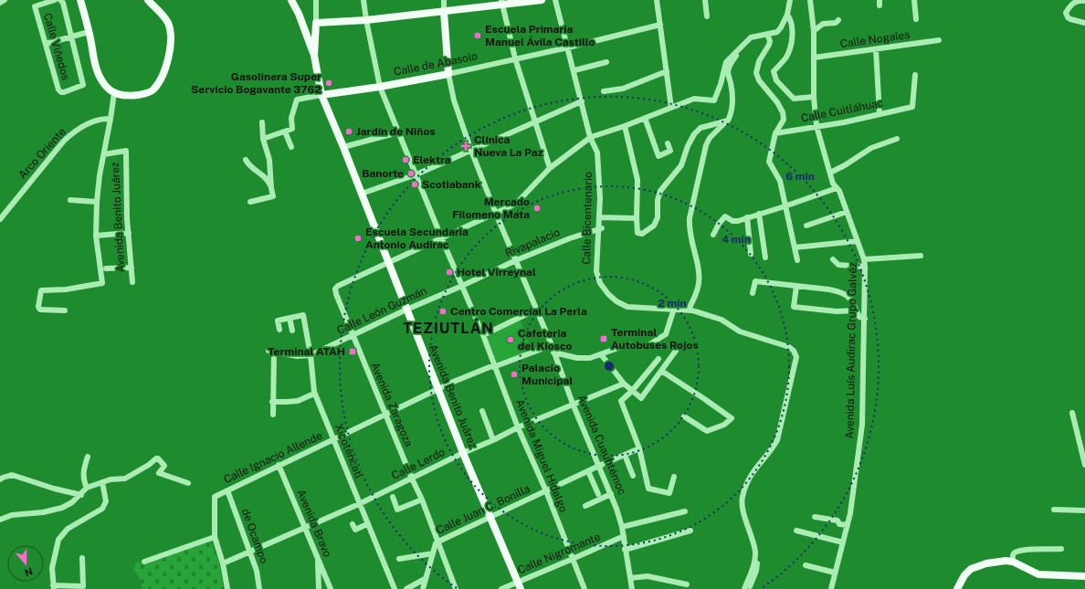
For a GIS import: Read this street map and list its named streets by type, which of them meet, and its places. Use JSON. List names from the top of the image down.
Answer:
{
  "streets": {
    "main road": ["Calle de Abasolo", "Avenida Benito Juárez", "Avenida Cuauhtémoc"],
    "street": [
      "Calle Nogales",
      "Calle Viñedos",
      "Calle Cuitláhuac",
      "Arco Oriente",
      "Calle Bicentenario",
      "Rivapalacio",
      "Calle León Guzmán",
      "Avenida Luís Audirac Grupo Galvéz",
      "Avenida Zaragoza",
      "Xicoténcatl",
      "Avenida Miguel Hidalgo",
      "Calle Ignacio Allende",
      "Calle Lerdo",
      "Calle Juan C. Bonilla",
      "Avenida Bravo",
      "de Ocampo",
      "Calle Nigromante"
    ]
  },
  "crossings": [
    ["Calle Nogales", "Avenida Luís Audirac Grupo Galvéz"],
    ["Calle de Abasolo", "Avenida Benito Juárez"],
    ["Calle de Abasolo", "Calle Bicentenario"],
    ["Calle de Abasolo", "Avenida Cuauhtémoc"],
    ["Calle de Abasolo", "Avenida Miguel Hidalgo"],
    ["Calle Cuitláhuac", "Avenida Luís Audirac Grupo Galvéz"],
    ["Avenida Benito Juárez", "Calle León Guzmán"],
    ["Avenida Benito Juárez", "Avenida Zaragoza"],
    ["Avenida Benito Juárez", "Calle Ignacio Allende"],
    ["Avenida Benito Juárez", "Calle Lerdo"],
    ["Avenida Benito Juárez", "Calle Juan C. Bonilla"],
    ["Avenida Benito Juárez", "Calle Nigromante"],
    ["Calle Bicentenario", "Rivapalacio"],
    ["Rivapalacio", "Calle León Guzmán"],
    ["Rivapalacio", "Avenida Cuauhtémoc"],
    ["Rivapalacio", "Avenida Miguel Hidalgo"],
    ["Calle León Guzmán", "Avenida Zaragoza"],
    ["Calle León Guzmán", "Xicoténcatl"],
    ["Calle León Guzmán", "Avenida Miguel Hidalgo"],
    ["Avenida Zaragoza", "Calle Ignacio Allende"],
    ["Avenida Zaragoza", "Calle Lerdo"],
    ["Avenida Zaragoza", "Calle Juan C. Bonilla"],
    ["Avenida Cuauhtémoc", "Calle Lerdo"],
    ["Avenida Cuauhtémoc", "Calle Juan C. Bonilla"],
    ["Avenida Cuauhtémoc", "Calle Nigromante"],
    ["Xicoténcatl", "Calle Ignacio Allende"],
    ["Xicoténcatl", "Calle Lerdo"],
    ["Avenida Miguel Hidalgo", "Calle Ignacio Allende"],
    ["Avenida Miguel Hidalgo", "Calle Lerdo"],
    ["Avenida Miguel Hidalgo", "Calle Juan C. Bonilla"],
    ["Avenida Miguel Hidalgo", "Calle Nigromante"],
    ["Calle Ignacio Allende", "Avenida Bravo"],
    ["Calle Ignacio Allende", "de Ocampo"],
    ["Calle Lerdo", "Avenida Bravo"],
    ["Calle Lerdo", "de Ocampo"]
  ],
  "districts": ["TEZIUTLÁN"],
  "places": {
    "other": [
      "Escuela Primaria Manuel Ávila Castillo",
      "Gasolinera Super Servicio Bogavante 3762",
      "Jardín de Niños",
      "Elektra",
      "Banorte",
      "Scotiabank",
      "Mercado Filomeno Mata",
      "Escuela Secundaria Antonio Audirac",
      "Hotel Virreynal",
      "Centro Comercial La Perla",
      "Cafeteria del Kiosco",
      "Palacio Municipal"
    ],
    "health": ["Clínica Nueva La Paz"],
    "transit": ["Terminal Autobuses Rojos", "Terminal ATAH"]
  },
  "north": "bottom",
  "rings": ["6 min", "4 min", "2 min"]
}
